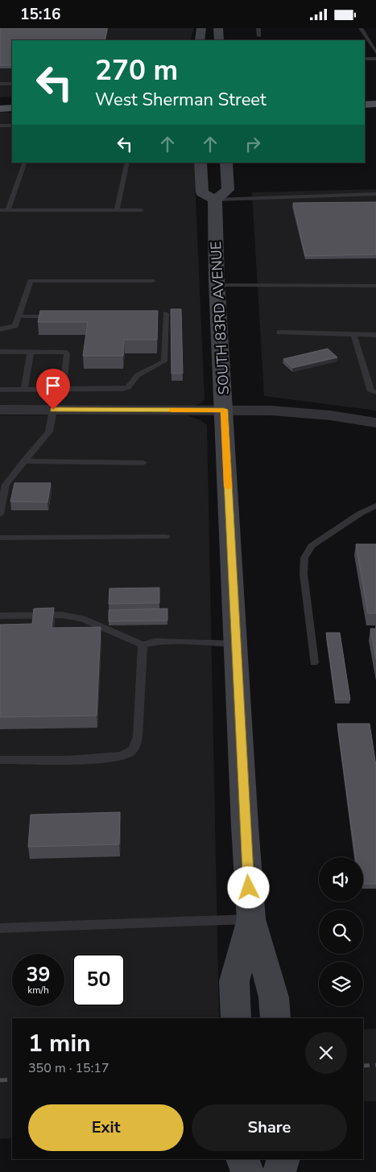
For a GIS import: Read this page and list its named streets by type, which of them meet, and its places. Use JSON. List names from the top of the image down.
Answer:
{
  "streets": {
    "main road": ["SOUTH 83RD AVENUE"]
  },
  "page": {
    "status": "15:16",
    "turn": ["270 m", "West Sherman Street"],
    "speed": "39 km/h",
    "limit": "50",
    "heading": ["1 min", "350 m · 15:17"],
    "buttons": ["Exit", "Share"]
  }
}
